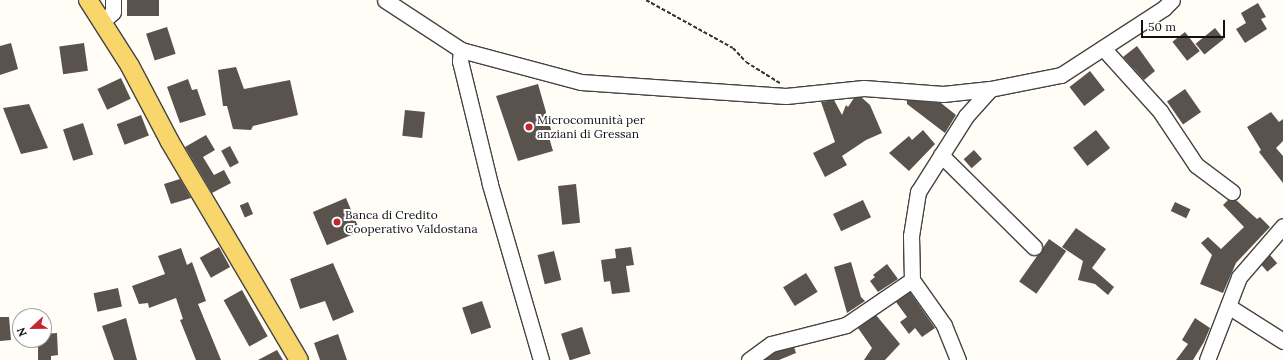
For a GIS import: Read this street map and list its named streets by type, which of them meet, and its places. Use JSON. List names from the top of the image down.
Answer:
{
  "places": ["Microcomunità per anziani di Gressan", "Banca di Credito Cooperativo Valdostana"],
  "scale_bar": "50 m",
  "north": "left"
}
